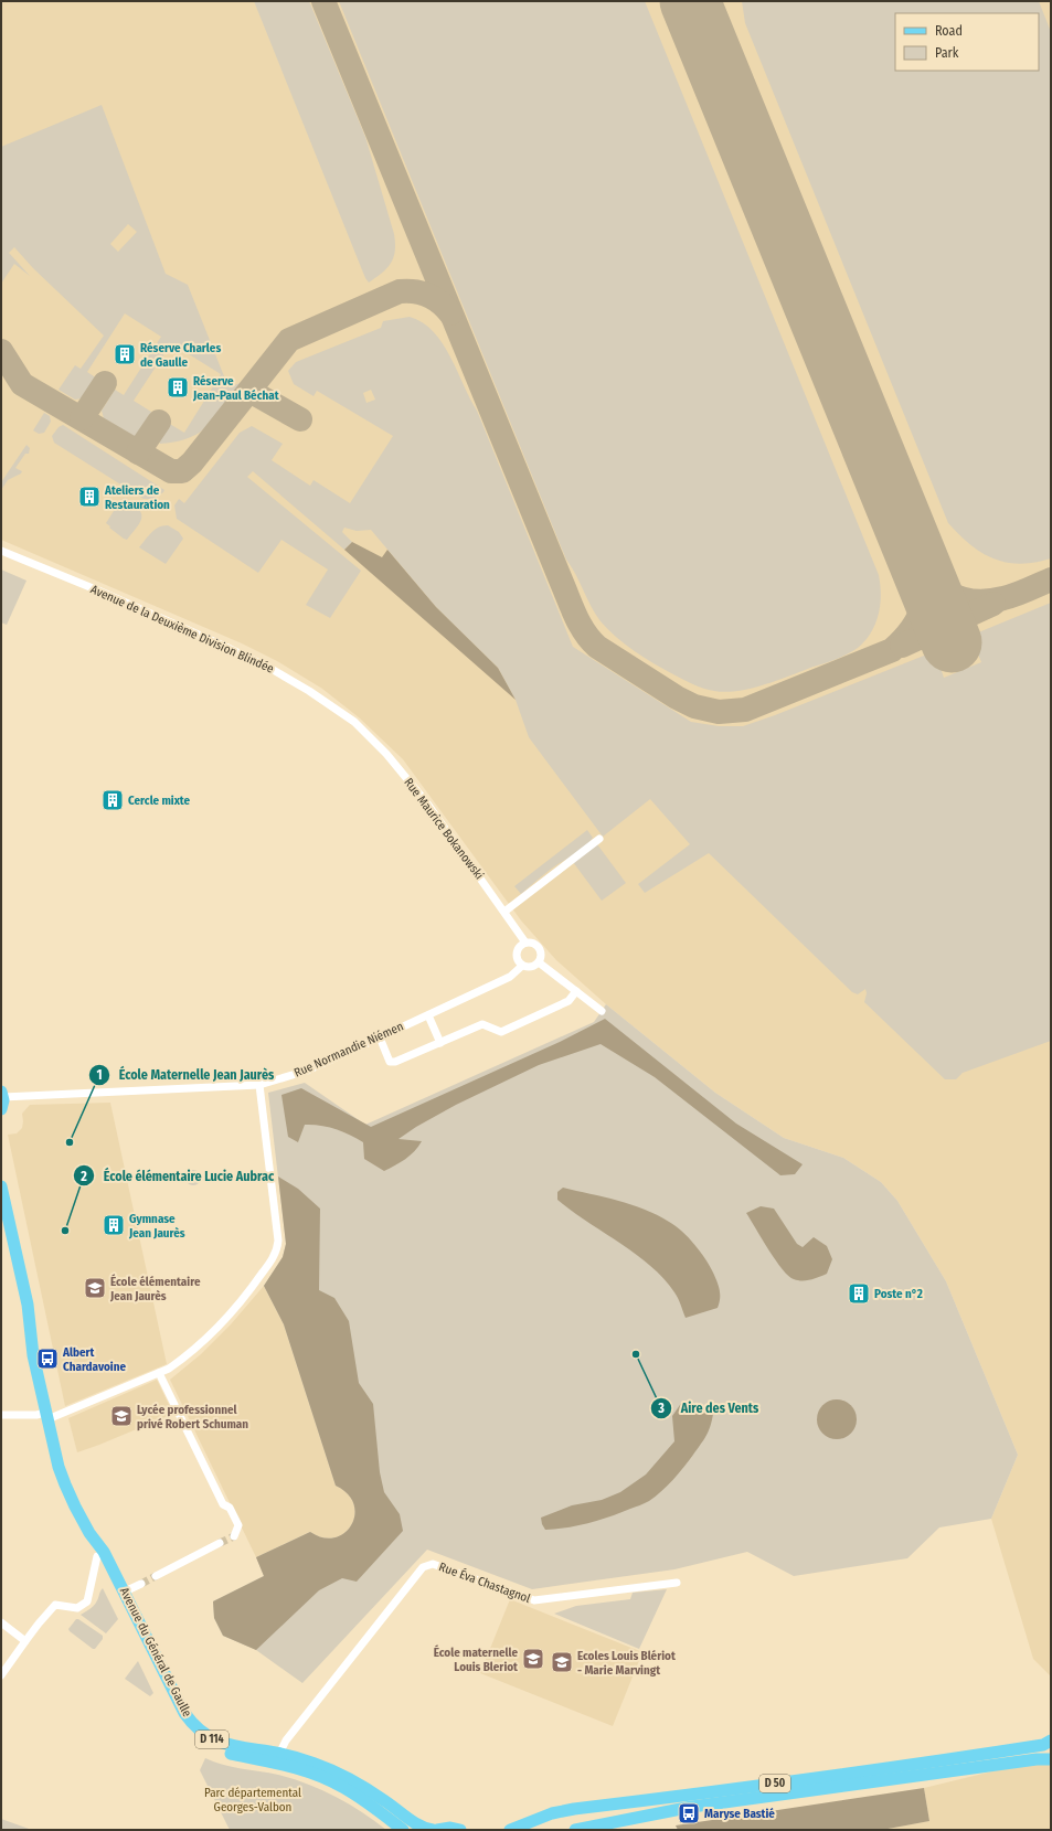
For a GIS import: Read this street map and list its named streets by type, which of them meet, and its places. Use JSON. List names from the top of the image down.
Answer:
{
  "streets": {
    "main road": ["Avenue du Général de Gaulle", "D 114", "D 50"],
    "street": [
      "Avenue de la Deuxième Division Blindée",
      "Rue Maurice Bokanowski",
      "Rue Normandie Niémen",
      "Rue Éva Chastagnol"
    ]
  },
  "crossings": [
    ["Avenue de la Deuxième Division Blindée", "Rue Maurice Bokanowski"],
    ["Rue Maurice Bokanowski", "Rue Normandie Niémen"],
    ["Rue Éva Chastagnol", "Avenue du Général de Gaulle"]
  ],
  "parks": ["Parc départemental Georges-Valbon"],
  "places": {
    "building": [
      "Réserve Charles de Gaulle",
      "Réserve Jean-Paul Béchat",
      "Ateliers de Restauration",
      "Cercle mixte",
      "Gymnase Jean Jaurès",
      "Poste n°2"
    ],
    "other": ["École Maternelle Jean Jaurès", "École élémentaire Lucie Aubrac", "Aire des Vents"],
    "school or university": [
      "École élémentaire Jean Jaurès",
      "Lycée professionnel privé Robert Schuman",
      "École maternelle Louis Bleriot",
      "Ecoles Louis Blériot - Marie Marvingt"
    ],
    "bus stop": ["Albert Chardavoine", "Maryse Bastié"]
  },
  "legend": ["Road", "Park"]
}
